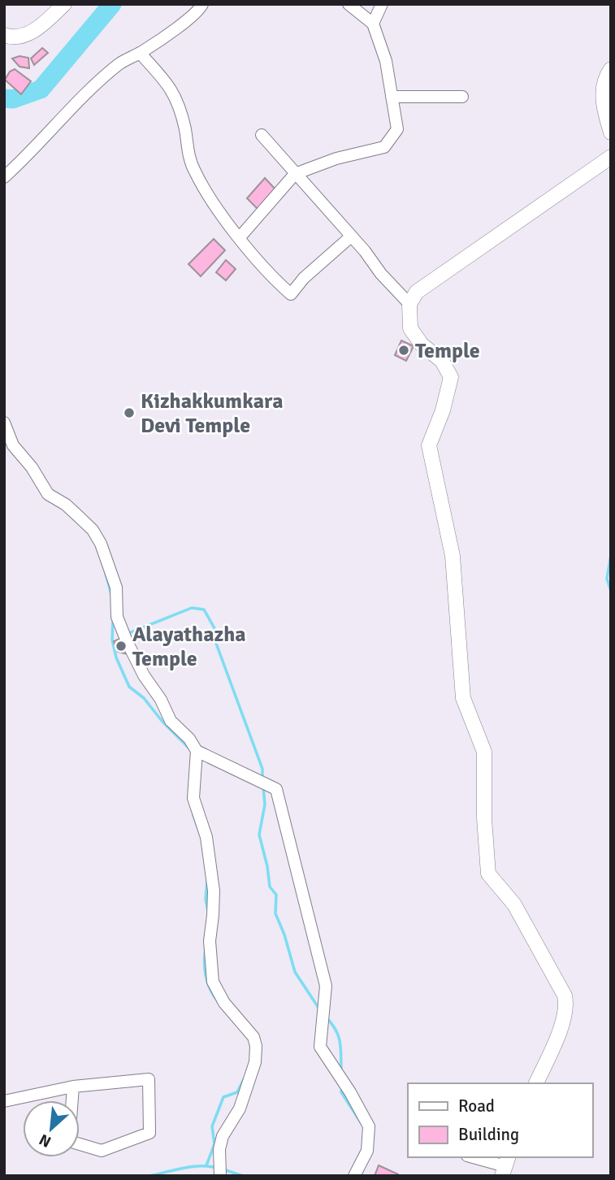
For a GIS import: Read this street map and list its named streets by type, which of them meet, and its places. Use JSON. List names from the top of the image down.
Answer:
{
  "places": ["Temple", "Kizhakkumkara Devi Temple", "Alayathazha Temple"],
  "legend": ["Road", "Building"],
  "north": "bottom left"
}
